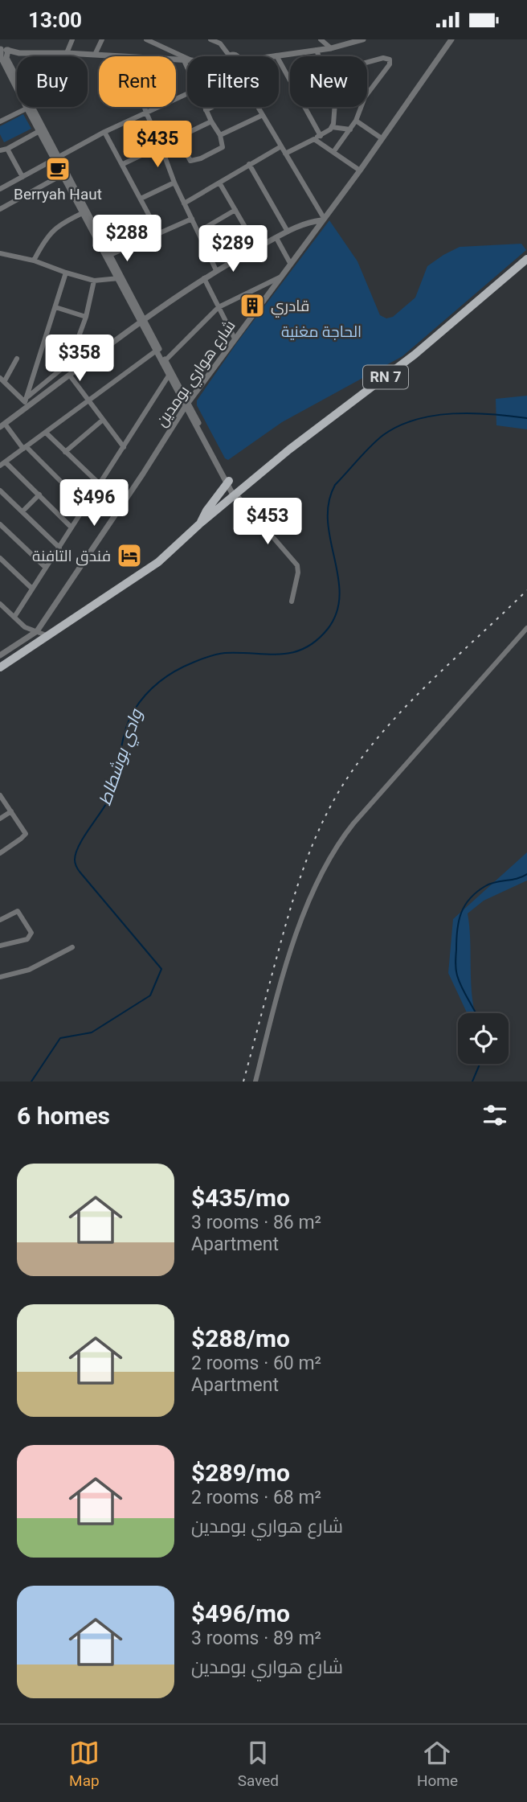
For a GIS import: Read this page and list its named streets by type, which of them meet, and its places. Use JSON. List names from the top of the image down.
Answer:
{
  "streets": {
    "main road": ["RN 7"],
    "street": ["شارع هواري بومدين"]
  },
  "water": ["وادي بوشطاط"],
  "parks": ["الحاجة مغنية"],
  "places": {
    "cafe": ["Berryah Haut"],
    "building": ["قادري"],
    "hotel": ["فندق التافنة"]
  },
  "page": {
    "status": "13:00",
    "chip": [
      "Buy",
      "Rent",
      "Filters",
      "New"
    ],
    "price": [
      "$435",
      "$288",
      "$289",
      "$358",
      "$496",
      "$453"
    ],
    "heading": "6 homes",
    "list": [
      {
        "name": "$435/mo",
        "note": "3 rooms · 86 m² · Apartment"
      },
      {
        "name": "$288/mo",
        "note": "2 rooms · 60 m² · Apartment"
      },
      {
        "name": "$289/mo",
        "note": "2 rooms · 68 m² · شارع هواري بومدين"
      },
      {
        "name": "$496/mo",
        "note": "3 rooms · 89 m² · شارع هواري بومدين"
      }
    ],
    "tabs": ["Map", "Saved", "Home"]
  }
}
